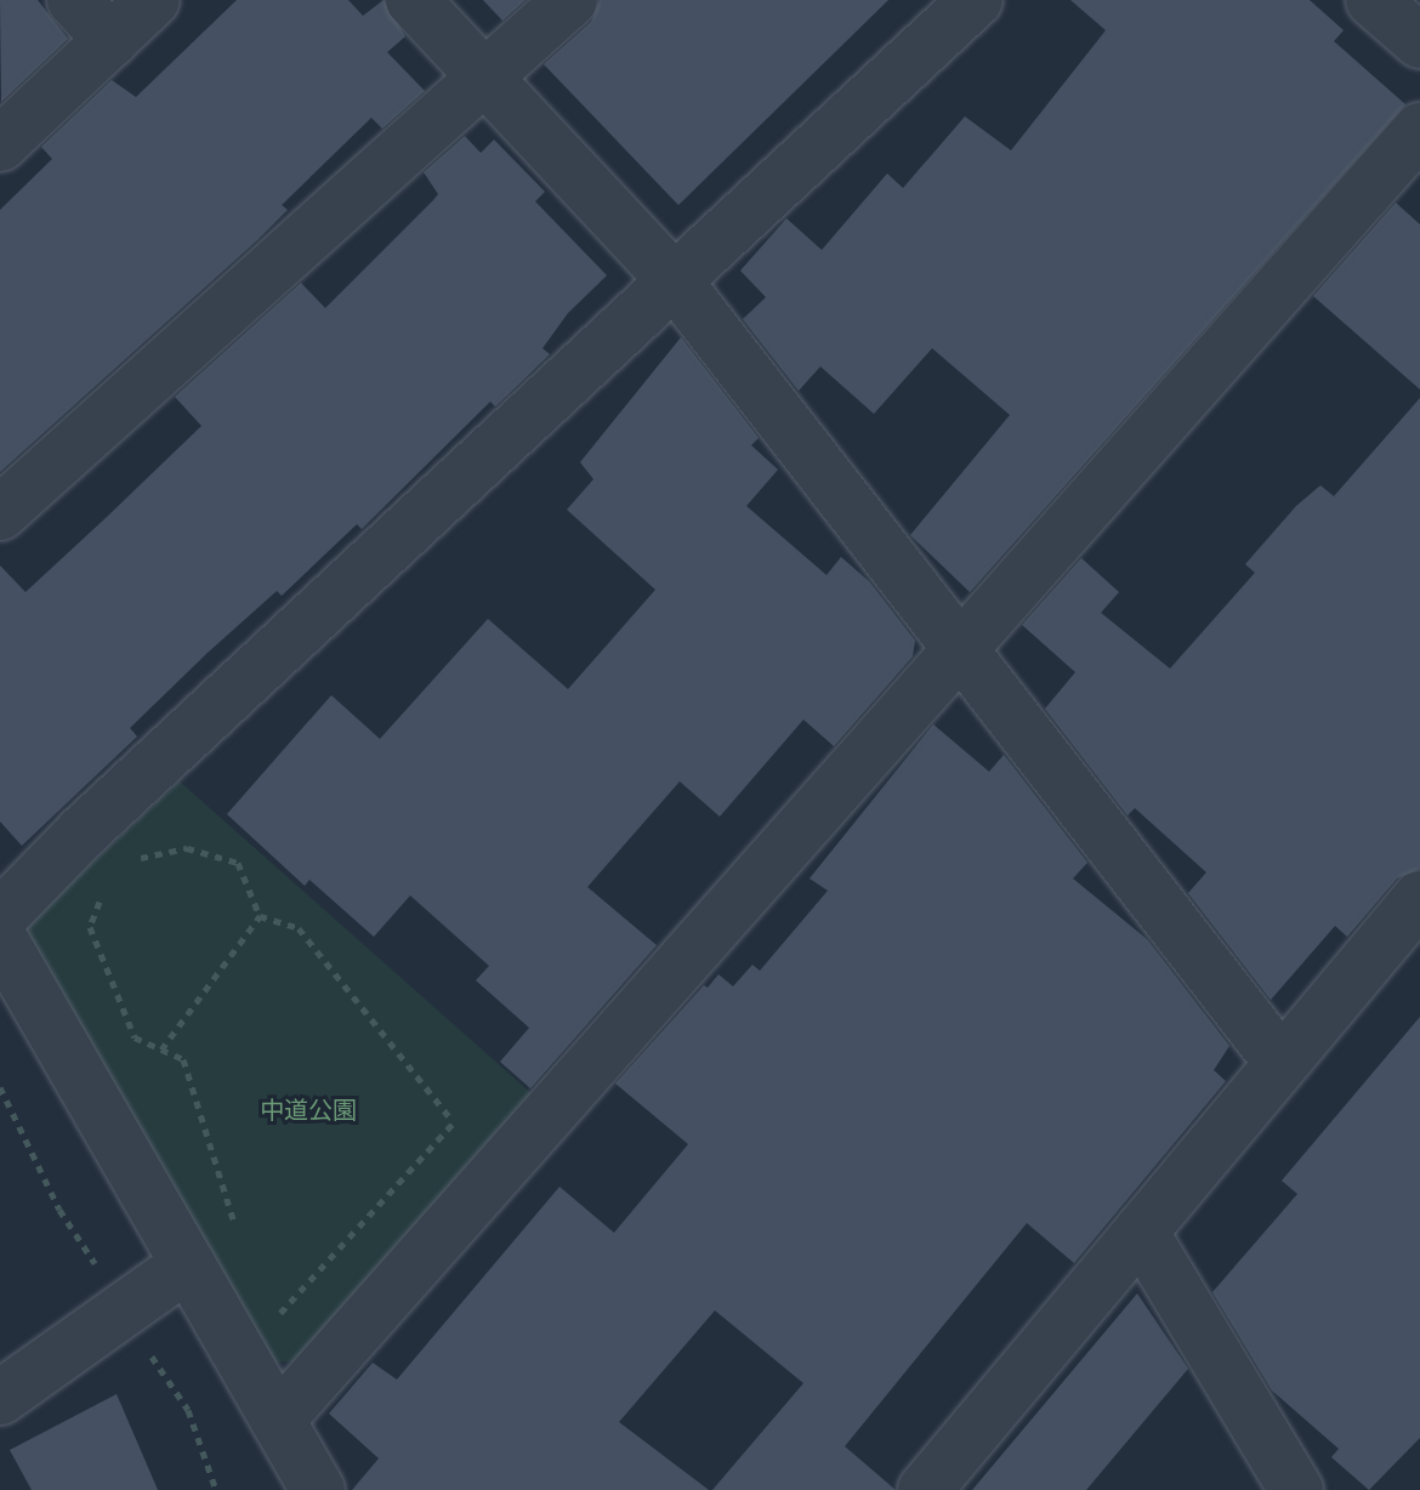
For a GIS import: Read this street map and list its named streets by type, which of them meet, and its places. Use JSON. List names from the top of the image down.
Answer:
{
  "parks": ["中道公園"]
}
